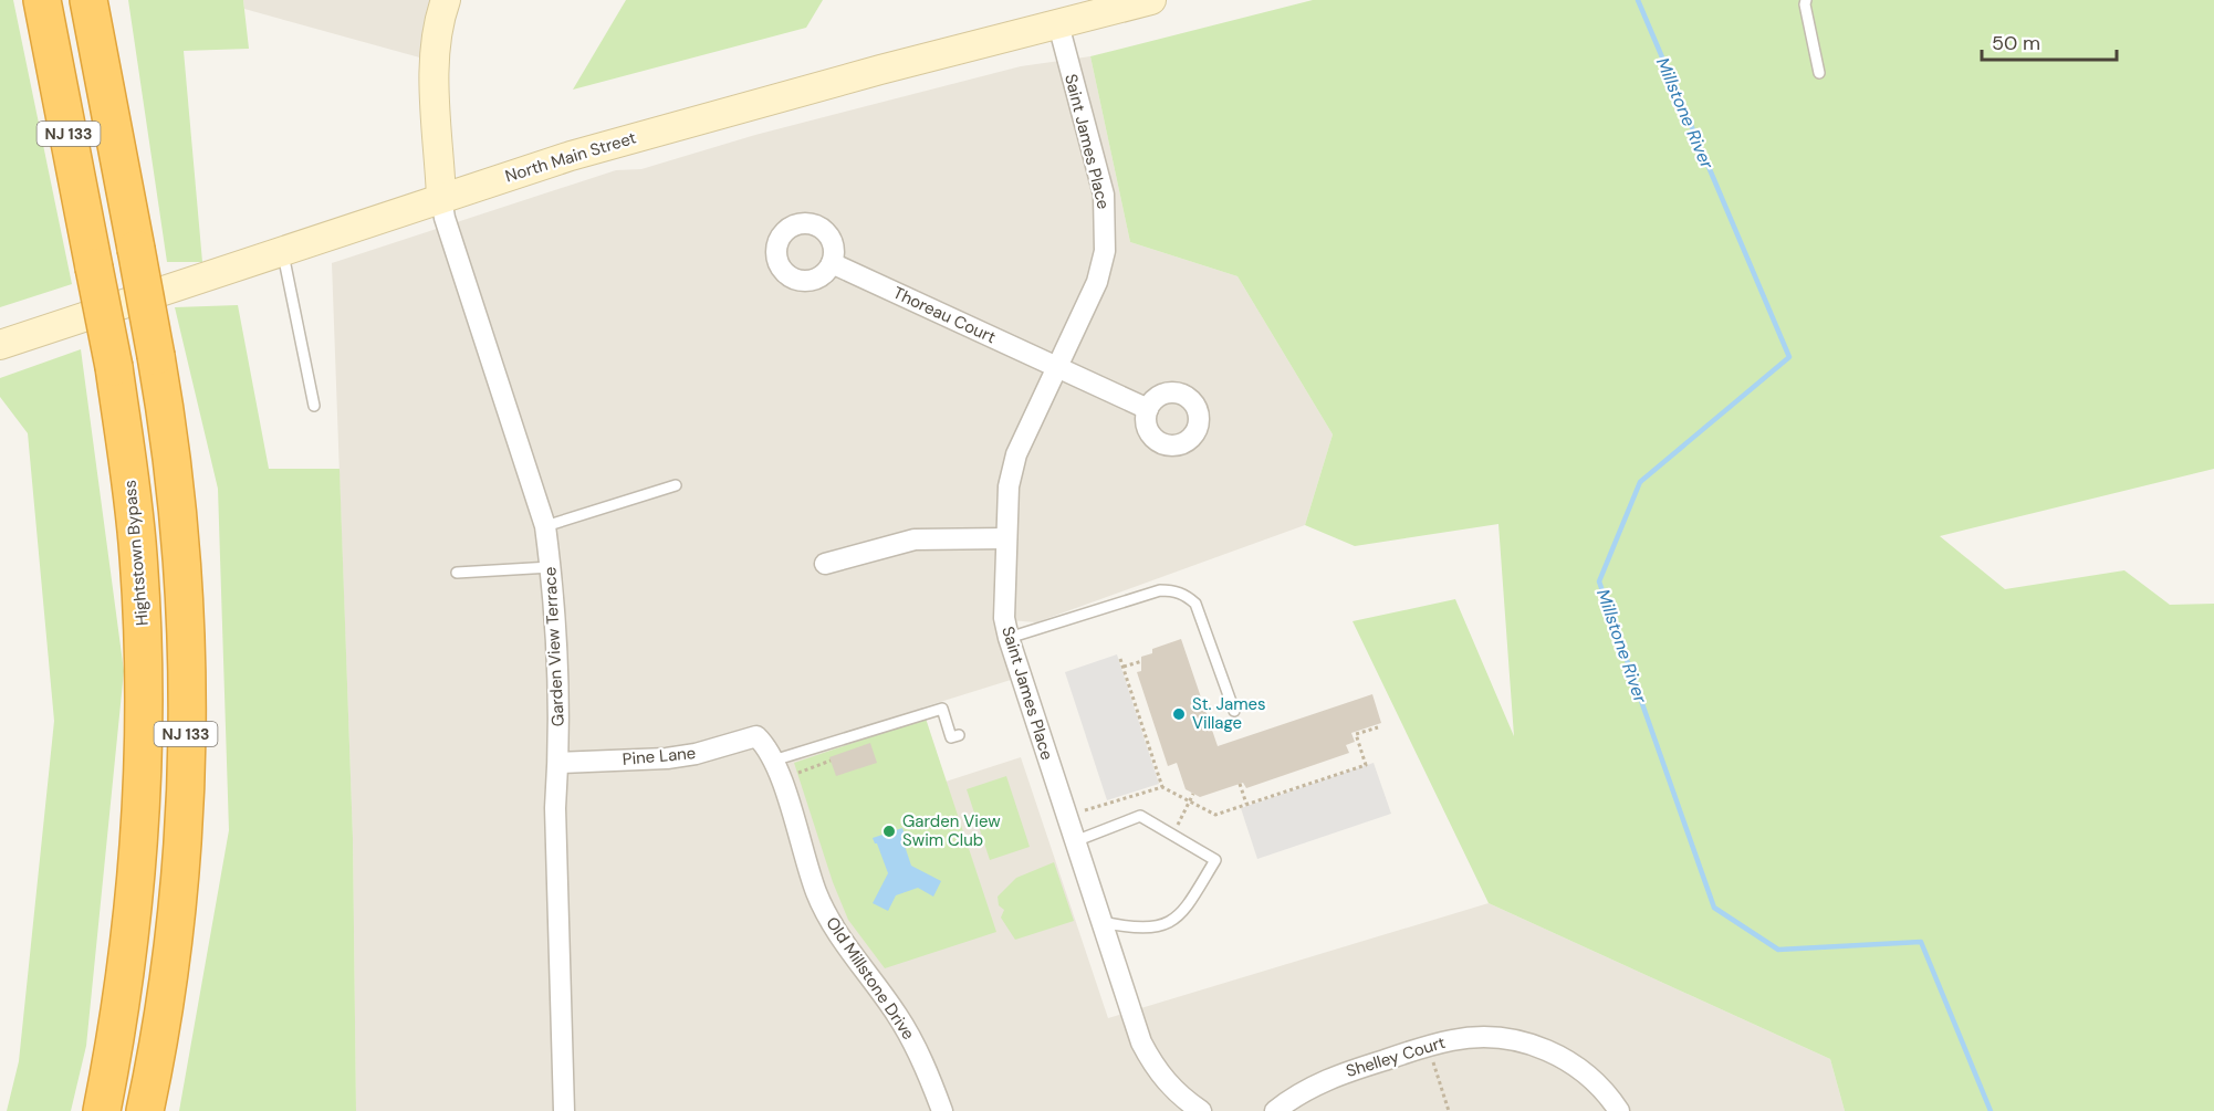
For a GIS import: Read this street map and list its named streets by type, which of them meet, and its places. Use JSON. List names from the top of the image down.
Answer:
{
  "streets": {
    "highway": ["NJ 133", "Hightstown Bypass"],
    "street": [
      "Saint James Place",
      "North Main Street",
      "Thoreau Court",
      "Garden View Terrace",
      "Pine Lane",
      "Old Millstone Drive",
      "Shelley Court"
    ]
  },
  "crossings": [
    ["Saint James Place", "North Main Street"],
    ["Saint James Place", "Thoreau Court"],
    ["North Main Street", "Garden View Terrace"],
    ["Garden View Terrace", "Pine Lane"],
    ["Pine Lane", "Old Millstone Drive"]
  ],
  "water": ["Millstone River"],
  "places": ["St. James Village", "Garden View Swim Club"],
  "scale_bar": "50 m"
}
